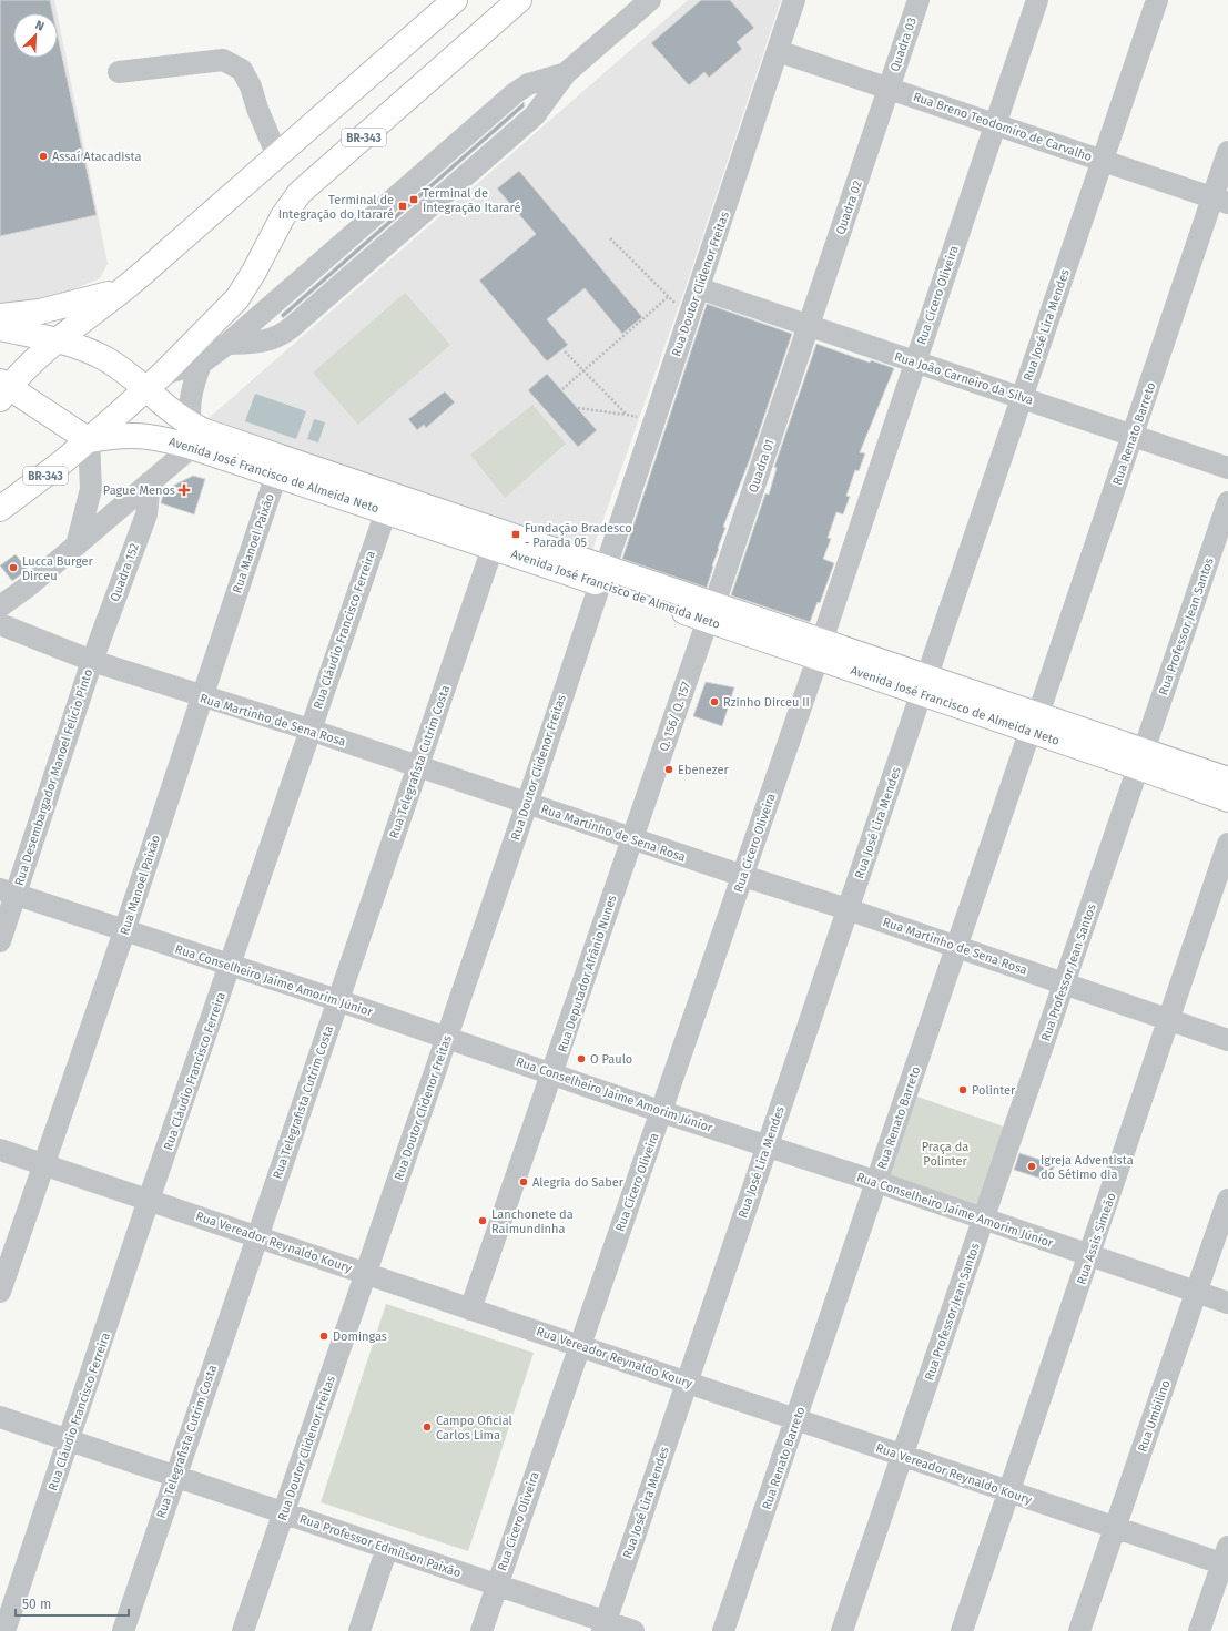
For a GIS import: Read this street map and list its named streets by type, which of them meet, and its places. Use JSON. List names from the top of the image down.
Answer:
{
  "streets": {
    "main road": ["BR-343", "Avenida José Francisco de Almeida Neto"],
    "street": [
      "Quadra 03",
      "Rua Breno Teodomiro de Carvalho",
      "Quadra 02",
      "Rua Doutor Clidenor Freitas",
      "Rua Cícero Oliveira",
      "Rua José Lira Mendes",
      "Rua João Carneiro da Silva",
      "Rua Renato Barreto",
      "Quadra 01",
      "Rua Manoel Paixão",
      "Quadra 152",
      "Rua Professor Jean Santos",
      "Rua Cláudio Francisco Ferreira",
      "Q. 156/ Q. 157",
      "Rua Martinho de Sena Rosa",
      "Rua Telegrafista Cutrim Costa",
      "Rua Desembargador Manoel Felicio Pinto",
      "Rua Deputador Afrânio Nunes",
      "Rua Conselheiro Jaime Amorim Júnior",
      "Rua Assis Simeão",
      "Rua Vereador Reynaldo Koury",
      "Rua Umbilino",
      "Rua Professor Edmilson Paixão"
    ]
  },
  "crossings": [
    ["Quadra 03", "Rua Breno Teodomiro de Carvalho"],
    ["Quadra 03", "Quadra 02"],
    ["Rua Breno Teodomiro de Carvalho", "Quadra 02"],
    ["Rua Breno Teodomiro de Carvalho", "Rua Doutor Clidenor Freitas"],
    ["Rua Breno Teodomiro de Carvalho", "Rua Cícero Oliveira"],
    ["Rua Breno Teodomiro de Carvalho", "Rua José Lira Mendes"],
    ["Rua Breno Teodomiro de Carvalho", "Rua Renato Barreto"],
    ["BR-343", "Avenida José Francisco de Almeida Neto"],
    ["Quadra 02", "Rua João Carneiro da Silva"],
    ["Quadra 02", "Quadra 01"],
    ["Rua Doutor Clidenor Freitas", "Rua João Carneiro da Silva"],
    ["Rua Doutor Clidenor Freitas", "Avenida José Francisco de Almeida Neto"],
    ["Rua Doutor Clidenor Freitas", "Rua Martinho de Sena Rosa"],
    ["Rua Doutor Clidenor Freitas", "Rua Conselheiro Jaime Amorim Júnior"],
    ["Rua Doutor Clidenor Freitas", "Rua Vereador Reynaldo Koury"],
    ["Rua Doutor Clidenor Freitas", "Rua Professor Edmilson Paixão"],
    ["Rua Cícero Oliveira", "Rua João Carneiro da Silva"],
    ["Rua Cícero Oliveira", "Avenida José Francisco de Almeida Neto"],
    ["Rua Cícero Oliveira", "Rua Martinho de Sena Rosa"],
    ["Rua Cícero Oliveira", "Rua Conselheiro Jaime Amorim Júnior"],
    ["Rua Cícero Oliveira", "Rua Vereador Reynaldo Koury"],
    ["Rua Cícero Oliveira", "Rua Professor Edmilson Paixão"],
    ["Rua José Lira Mendes", "Rua João Carneiro da Silva"],
    ["Rua José Lira Mendes", "Avenida José Francisco de Almeida Neto"],
    ["Rua José Lira Mendes", "Rua Martinho de Sena Rosa"],
    ["Rua José Lira Mendes", "Rua Conselheiro Jaime Amorim Júnior"],
    ["Rua José Lira Mendes", "Rua Vereador Reynaldo Koury"],
    ["Rua José Lira Mendes", "Rua Professor Edmilson Paixão"],
    ["Rua João Carneiro da Silva", "Rua Renato Barreto"],
    ["Rua João Carneiro da Silva", "Quadra 01"],
    ["Rua Renato Barreto", "Avenida José Francisco de Almeida Neto"],
    ["Rua Renato Barreto", "Rua Martinho de Sena Rosa"],
    ["Rua Renato Barreto", "Rua Conselheiro Jaime Amorim Júnior"],
    ["Rua Renato Barreto", "Rua Vereador Reynaldo Koury"],
    ["Quadra 01", "Avenida José Francisco de Almeida Neto"],
    ["Quadra 01", "Q. 156/ Q. 157"],
    ["Avenida José Francisco de Almeida Neto", "Rua Manoel Paixão"],
    ["Avenida José Francisco de Almeida Neto", "Rua Professor Jean Santos"],
    ["Avenida José Francisco de Almeida Neto", "Rua Cláudio Francisco Ferreira"],
    ["Avenida José Francisco de Almeida Neto", "Q. 156/ Q. 157"],
    ["Avenida José Francisco de Almeida Neto", "Rua Telegrafista Cutrim Costa"],
    ["Rua Manoel Paixão", "Rua Martinho de Sena Rosa"],
    ["Rua Manoel Paixão", "Rua Conselheiro Jaime Amorim Júnior"],
    ["Rua Manoel Paixão", "Rua Vereador Reynaldo Koury"],
    ["Quadra 152", "Rua Martinho de Sena Rosa"],
    ["Quadra 152", "Rua Desembargador Manoel Felicio Pinto"],
    ["Rua Professor Jean Santos", "Rua Martinho de Sena Rosa"],
    ["Rua Professor Jean Santos", "Rua Conselheiro Jaime Amorim Júnior"],
    ["Rua Professor Jean Santos", "Rua Vereador Reynaldo Koury"],
    ["Rua Cláudio Francisco Ferreira", "Rua Martinho de Sena Rosa"],
    ["Rua Cláudio Francisco Ferreira", "Rua Conselheiro Jaime Amorim Júnior"],
    ["Rua Cláudio Francisco Ferreira", "Rua Vereador Reynaldo Koury"],
    ["Rua Cláudio Francisco Ferreira", "Rua Professor Edmilson Paixão"],
    ["Q. 156/ Q. 157", "Rua Martinho de Sena Rosa"],
    ["Q. 156/ Q. 157", "Rua Deputador Afrânio Nunes"],
    ["Rua Martinho de Sena Rosa", "Rua Telegrafista Cutrim Costa"],
    ["Rua Martinho de Sena Rosa", "Rua Desembargador Manoel Felicio Pinto"],
    ["Rua Martinho de Sena Rosa", "Rua Deputador Afrânio Nunes"],
    ["Rua Martinho de Sena Rosa", "Rua Assis Simeão"],
    ["Rua Telegrafista Cutrim Costa", "Rua Conselheiro Jaime Amorim Júnior"],
    ["Rua Telegrafista Cutrim Costa", "Rua Vereador Reynaldo Koury"],
    ["Rua Telegrafista Cutrim Costa", "Rua Professor Edmilson Paixão"],
    ["Rua Desembargador Manoel Felicio Pinto", "Rua Conselheiro Jaime Amorim Júnior"],
    ["Rua Deputador Afrânio Nunes", "Rua Conselheiro Jaime Amorim Júnior"],
    ["Rua Deputador Afrânio Nunes", "Rua Vereador Reynaldo Koury"],
    ["Rua Conselheiro Jaime Amorim Júnior", "Rua Assis Simeão"],
    ["Rua Conselheiro Jaime Amorim Júnior", "Rua Umbilino"],
    ["Rua Assis Simeão", "Rua Vereador Reynaldo Koury"],
    ["Rua Vereador Reynaldo Koury", "Rua Umbilino"]
  ],
  "parks": ["Praça da Polinter"],
  "places": {
    "other": [
      "Assaí Atacadista",
      "Lucca Burger Dirceu",
      "Rzinho Dirceu II",
      "Ebenezer",
      "O Paulo",
      "Polinter",
      "Igreja Adventista do Sétimo dia",
      "Alegria do Saber",
      "Lanchonete da Raimundinha",
      "Domingas",
      "Campo Oficial Carlos Lima"
    ],
    "transit": ["Terminal de Integração Itararé", "Terminal de Integração do Itararé", "Fundação Bradesco - Parada 05"],
    "health": ["Pague Menos"]
  },
  "scale_bar": "50 m",
  "north": "top right"
}
